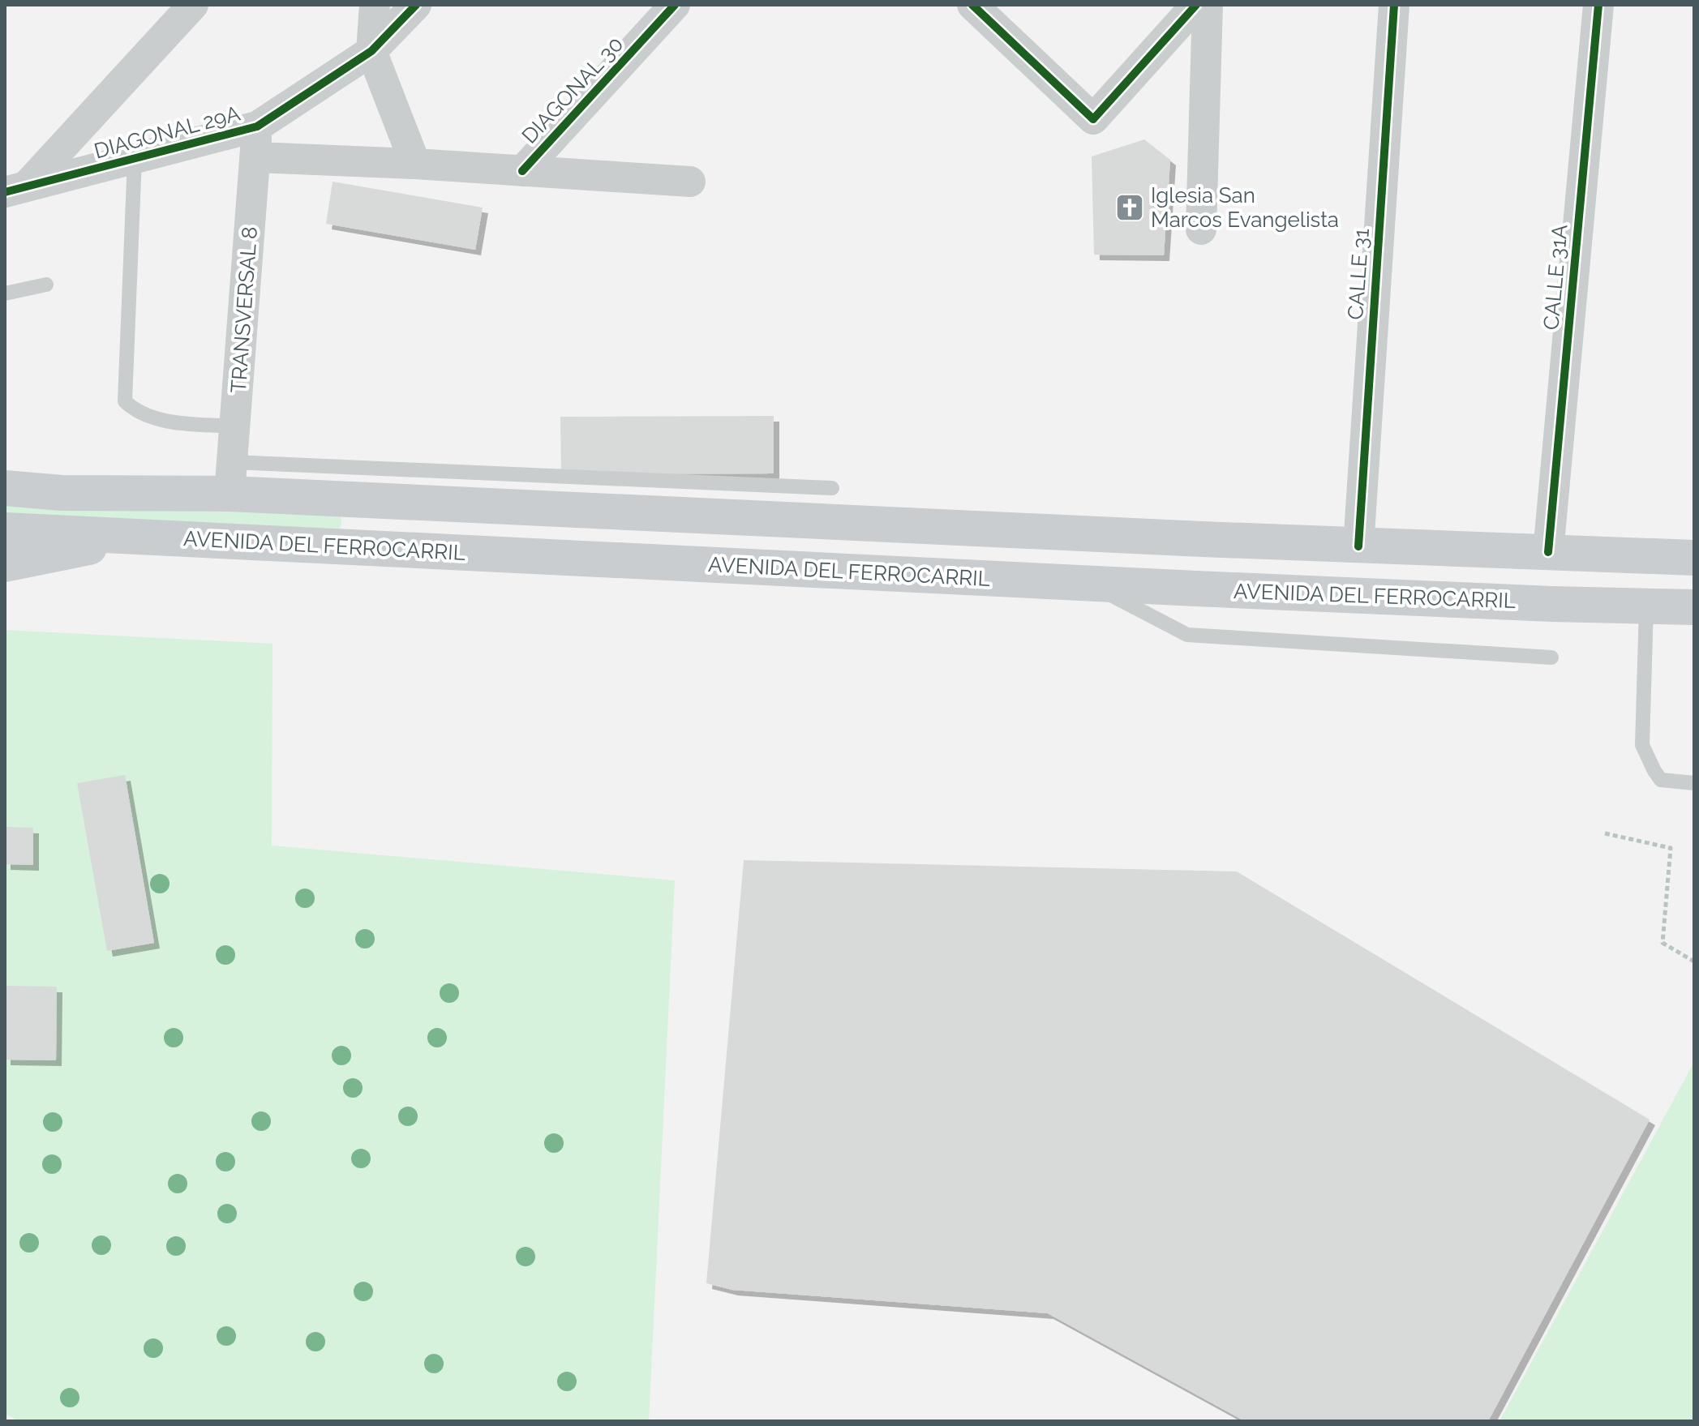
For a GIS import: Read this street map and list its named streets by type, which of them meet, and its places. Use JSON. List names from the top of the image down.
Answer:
{
  "streets": {
    "main road": ["AVENIDA DEL FERROCARRIL"],
    "street": [
      "DIAGONAL 30",
      "DIAGONAL 29A",
      "CALLE 31",
      "CALLE 31A",
      "TRANSVERSAL 8"
    ]
  },
  "crossings": [
    ["DIAGONAL 29A", "TRANSVERSAL 8"]
  ],
  "places": {
    "church": ["Iglesia San Marcos Evangelista"]
  }
}
